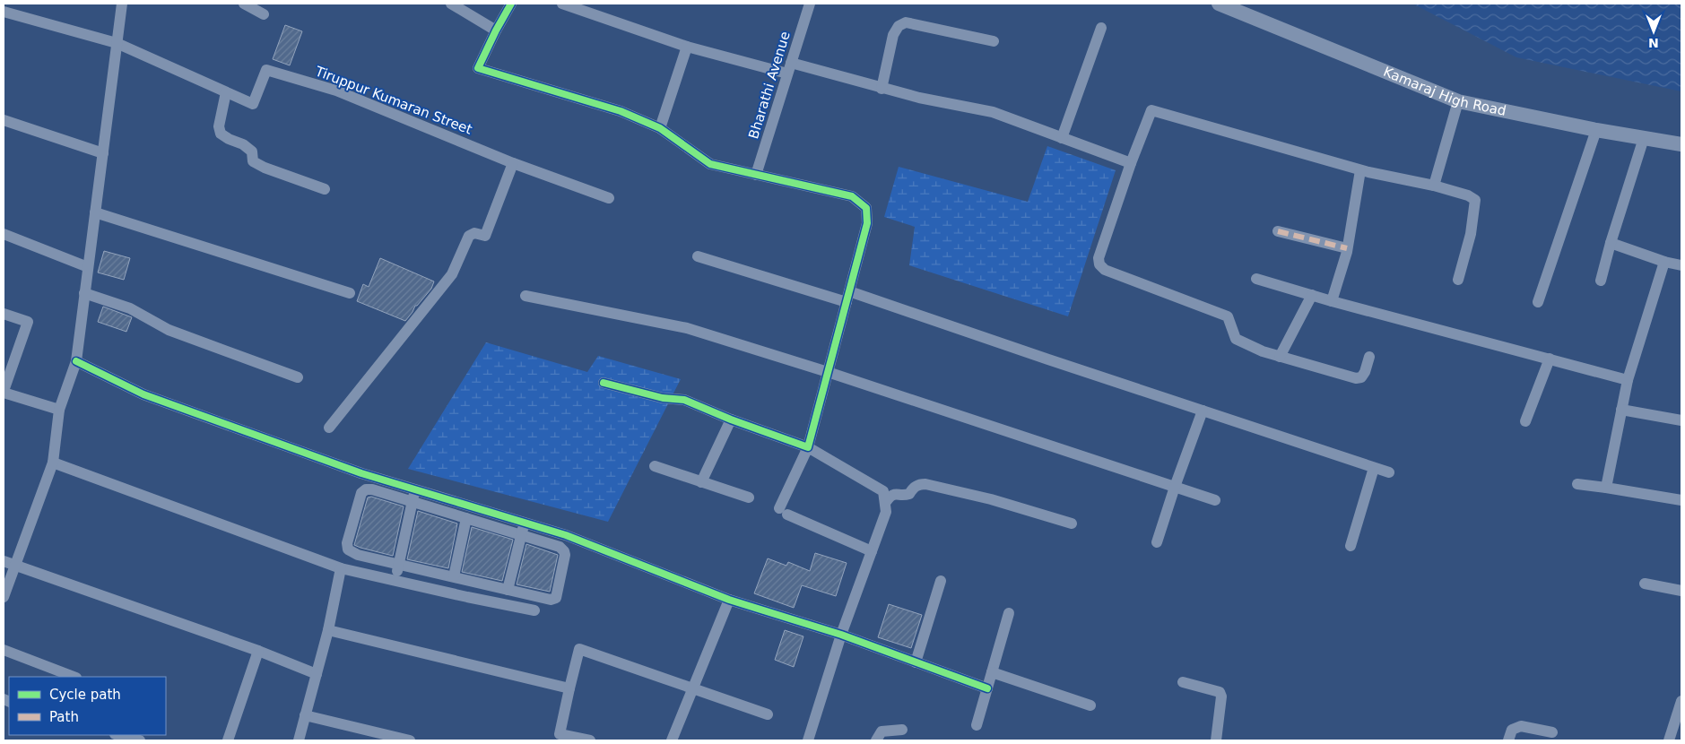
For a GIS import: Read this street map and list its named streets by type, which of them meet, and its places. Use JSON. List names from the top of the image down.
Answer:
{
  "streets": {
    "street": ["Bharathi Avenue", "Kamaraj High Road", "Tiruppur Kumaran Street"]
  },
  "legend": ["Cycle path", "Path"],
  "north": "bottom"
}
